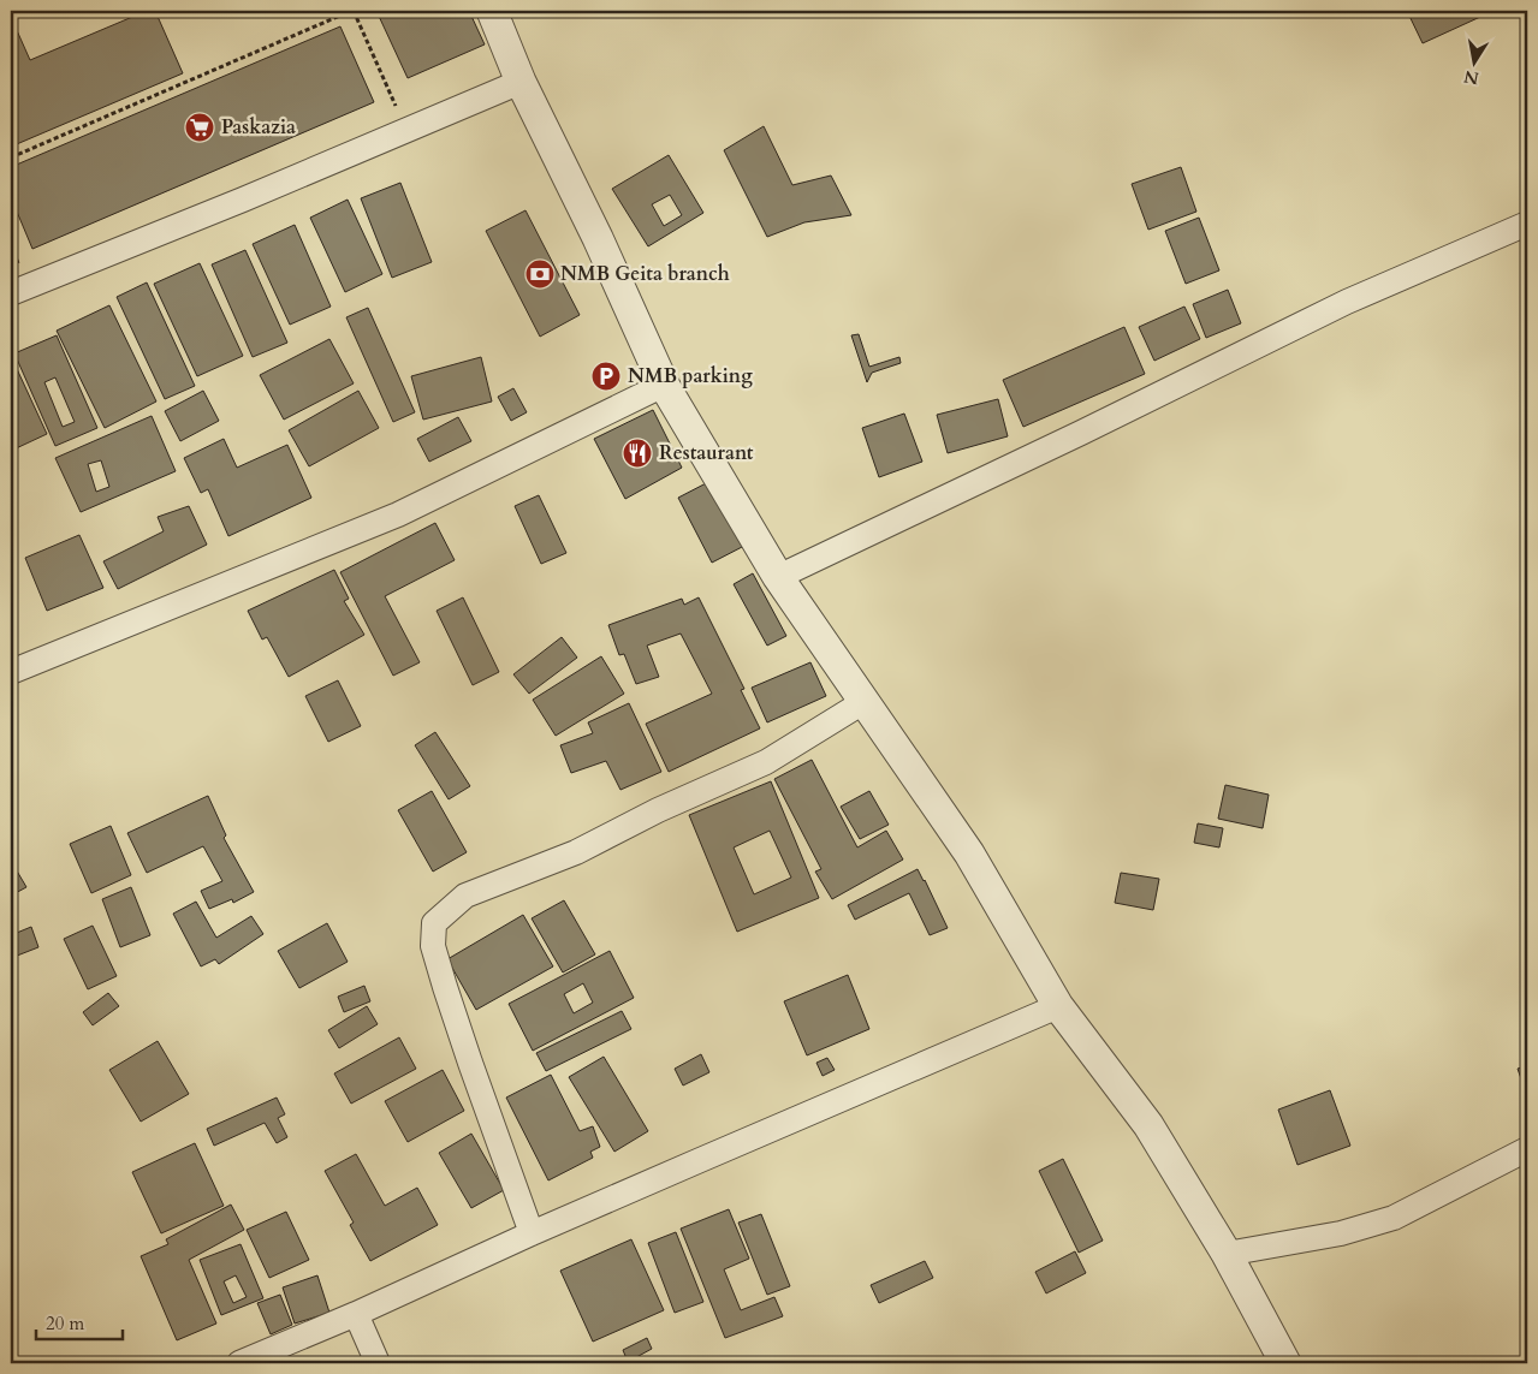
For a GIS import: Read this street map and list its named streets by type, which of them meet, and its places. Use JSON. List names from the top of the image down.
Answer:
{
  "places": {
    "supermarket": ["Paskazia"],
    "bank": ["NMB Geita branch"],
    "parking": ["NMB parking"],
    "restaurant": ["Restaurant"]
  },
  "scale_bar": "20 m",
  "north": "bottom"
}
